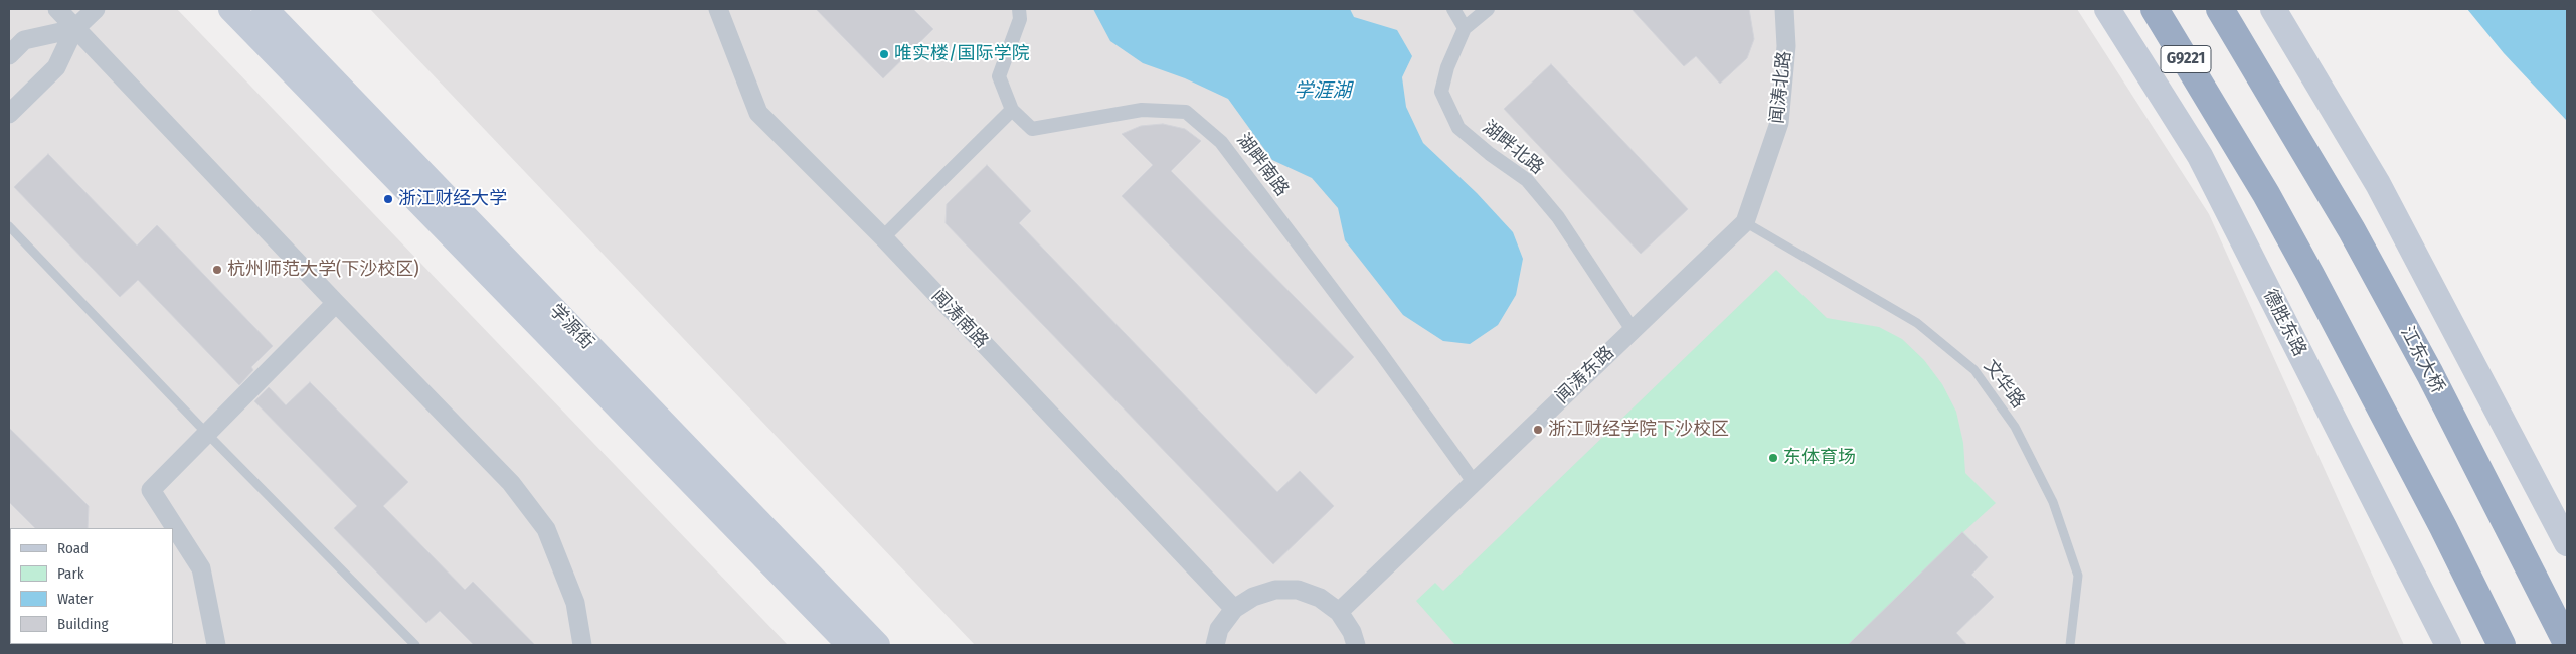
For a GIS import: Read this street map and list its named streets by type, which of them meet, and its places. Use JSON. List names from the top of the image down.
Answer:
{
  "streets": {
    "highway": ["G9221", "江东大桥"],
    "main road": ["德胜东路", "学源街"],
    "street": [
      "闻涛北路",
      "湖畔北路",
      "湖畔南路",
      "闻涛南路",
      "闻涛东路"
    ],
    "lane": ["文华路"]
  },
  "crossings": [
    ["闻涛北路", "闻涛东路"],
    ["闻涛北路", "文华路"],
    ["湖畔北路", "闻涛东路"],
    ["湖畔南路", "闻涛东路"],
    ["闻涛东路", "文华路"]
  ],
  "water": ["学涯湖"],
  "places": [
    "唯实楼/国际学院",
    "浙江财经大学",
    "杭州师范大学(下沙校区)",
    "浙江财经学院下沙校区",
    "东体育场"
  ],
  "legend": [
    "Road",
    "Park",
    "Water",
    "Building"
  ]
}
